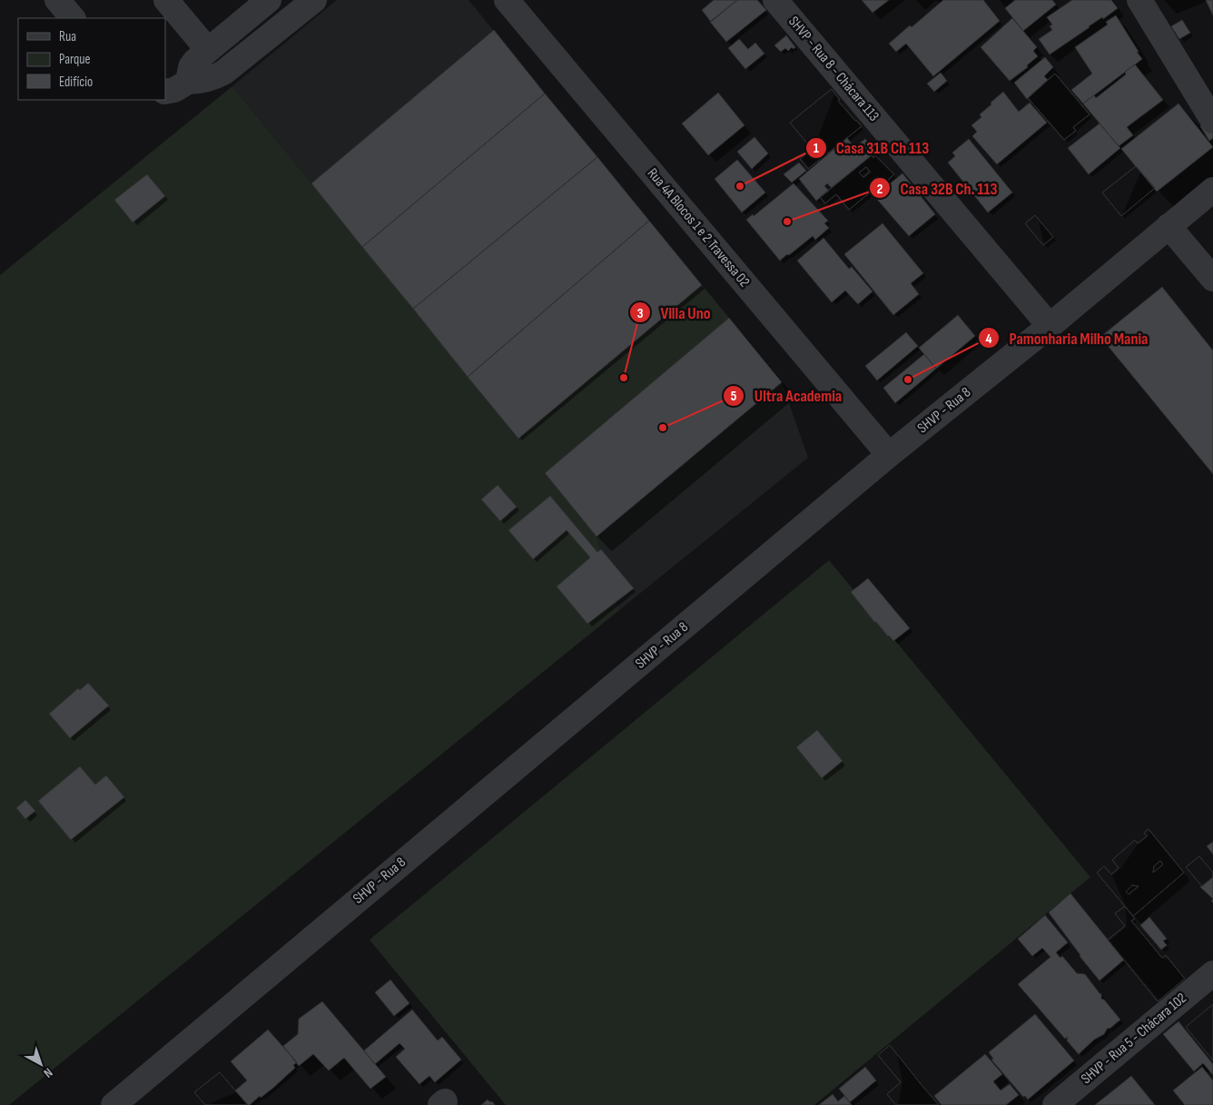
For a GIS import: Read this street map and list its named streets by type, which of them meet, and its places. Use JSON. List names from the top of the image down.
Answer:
{
  "streets": {
    "street": [
      "SHVP - Rua 8 - Chácara 113",
      "Rua 4A Blocos 1 e 2 Travessa 02",
      "SHVP - Rua 8",
      "SHVP - Rua 5 - Chácara 102"
    ]
  },
  "crossings": [
    ["SHVP - Rua 8 - Chácara 113", "SHVP - Rua 8"],
    ["Rua 4A Blocos 1 e 2 Travessa 02", "SHVP - Rua 8"]
  ],
  "places": [
    "Casa 31B Ch 113",
    "Casa 32B Ch. 113",
    "Villa Uno",
    "Pamonharia Milho Mania",
    "Ultra Academia"
  ],
  "legend": ["Rua", "Parque", "Edifício"],
  "north": "bottom right"
}
